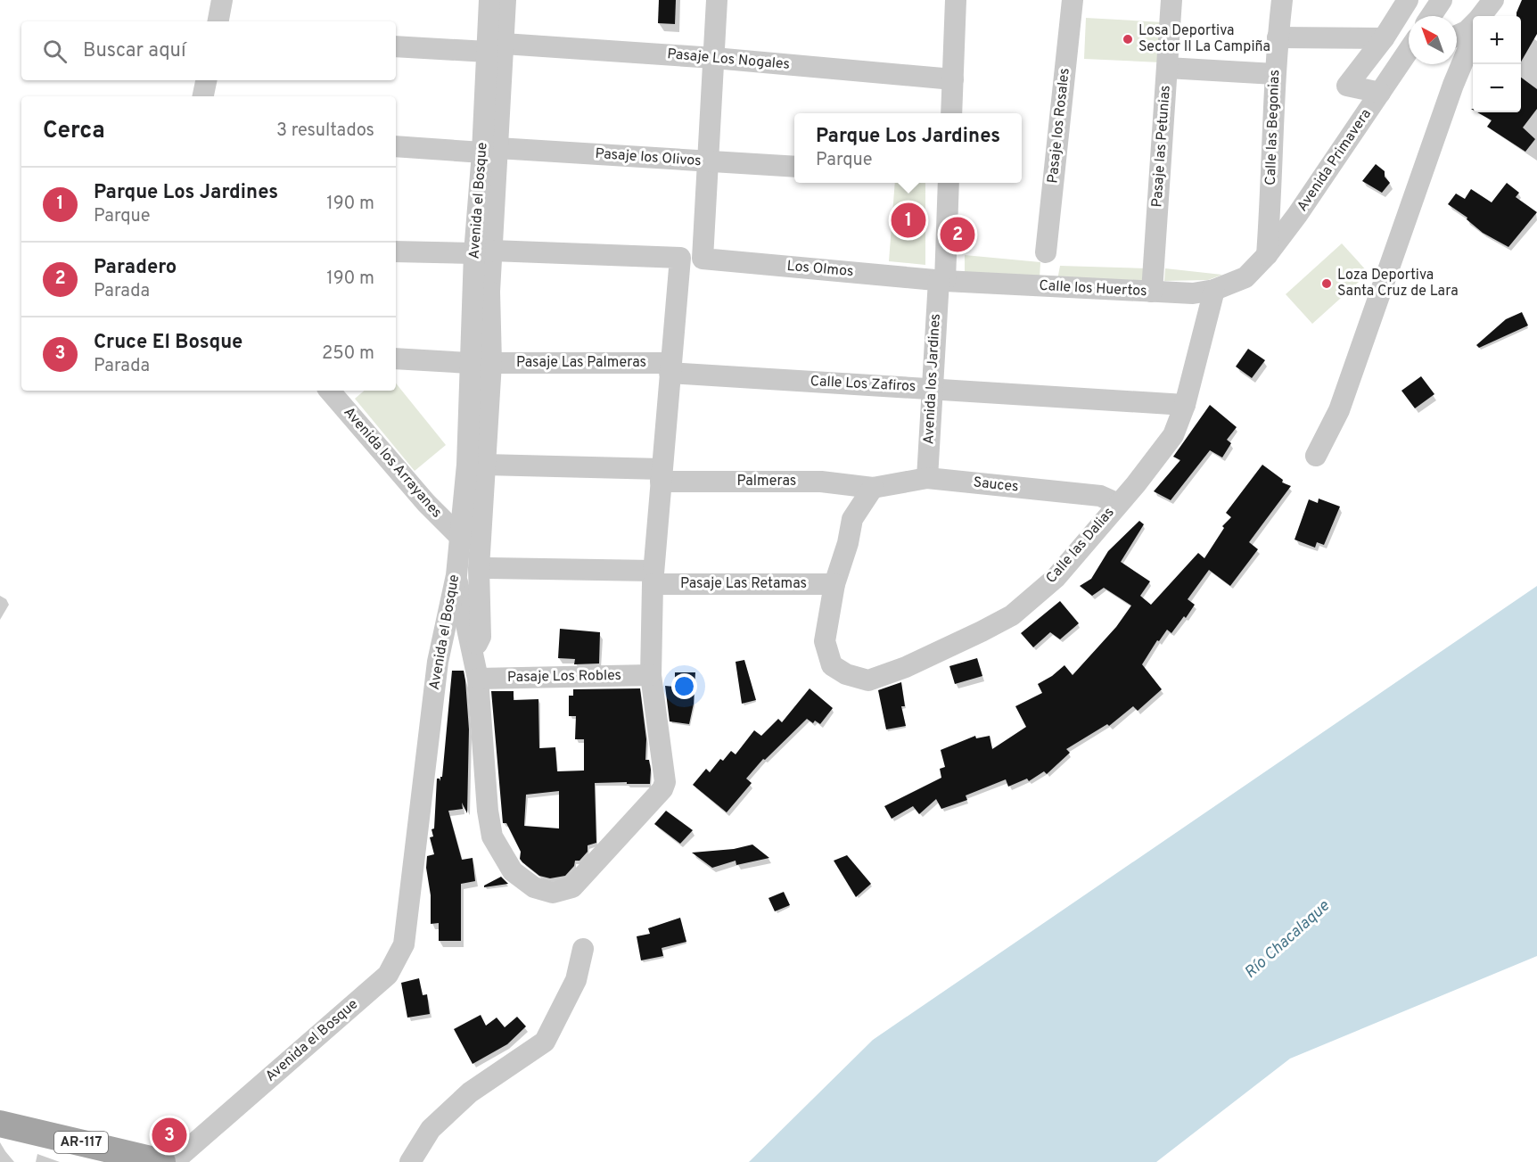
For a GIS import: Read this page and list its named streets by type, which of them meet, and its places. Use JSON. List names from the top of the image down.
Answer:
{
  "streets": {
    "main road": ["AR-117"],
    "street": [
      "Pasaje Los Nogales",
      "Pasaje los Rosales",
      "Calle las Begonias",
      "Pasaje las Petunias",
      "Pasaje los Olivos",
      "Avenida Primavera",
      "Avenida el Bosque",
      "Los Olmos",
      "Calle los Huertos",
      "Pasaje Las Palmeras",
      "Avenida los Jardines",
      "Calle Los Zafiros",
      "Avenida los Arrayanes",
      "Palmeras",
      "Sauces",
      "Calle las Dalias",
      "Pasaje Las Retamas",
      "Pasaje Los Robles"
    ]
  },
  "crossings": [
    ["Pasaje Los Nogales", "Avenida el Bosque"],
    ["Calle las Begonias", "Avenida Primavera"],
    ["Pasaje las Petunias", "Calle los Huertos"],
    ["Pasaje los Olivos", "Avenida el Bosque"],
    ["Pasaje los Olivos", "Los Olmos"],
    ["Avenida Primavera", "Calle los Huertos"],
    ["Avenida el Bosque", "Pasaje Las Palmeras"],
    ["Avenida el Bosque", "Avenida los Arrayanes"],
    ["Los Olmos", "Calle los Huertos"],
    ["Los Olmos", "Avenida los Jardines"],
    ["Calle los Huertos", "Avenida los Jardines"],
    ["Calle los Huertos", "Calle las Dalias"],
    ["Pasaje Las Palmeras", "Calle Los Zafiros"],
    ["Avenida los Jardines", "Calle Los Zafiros"],
    ["Avenida los Jardines", "Sauces"],
    ["Calle Los Zafiros", "Calle las Dalias"],
    ["Palmeras", "Sauces"],
    ["Sauces", "Calle las Dalias"],
    ["Calle las Dalias", "Pasaje Las Retamas"]
  ],
  "water": ["Río Chacalaque"],
  "places": ["Losa Deportiva Sector II La Campiña", "Loza Deportiva Santa Cruz de Lara"],
  "north": "top left",
  "page": {
    "map_buttons": ["+", "−"],
    "search": "Buscar aquí",
    "heading": ["Cerca", "3 resultados"],
    "popup": ["Parque Los Jardines", "Parque"],
    "list": [
      {
        "mark": "1",
        "name": "Parque Los Jardines",
        "note": "Parque",
        "value": "190 m"
      },
      {
        "mark": "2",
        "name": "Paradero",
        "note": "Parada",
        "value": "190 m"
      },
      {
        "mark": "3",
        "name": "Cruce El Bosque",
        "note": "Parada",
        "value": "250 m"
      }
    ],
    "pins": ["1", "2", "3"]
  }
}
